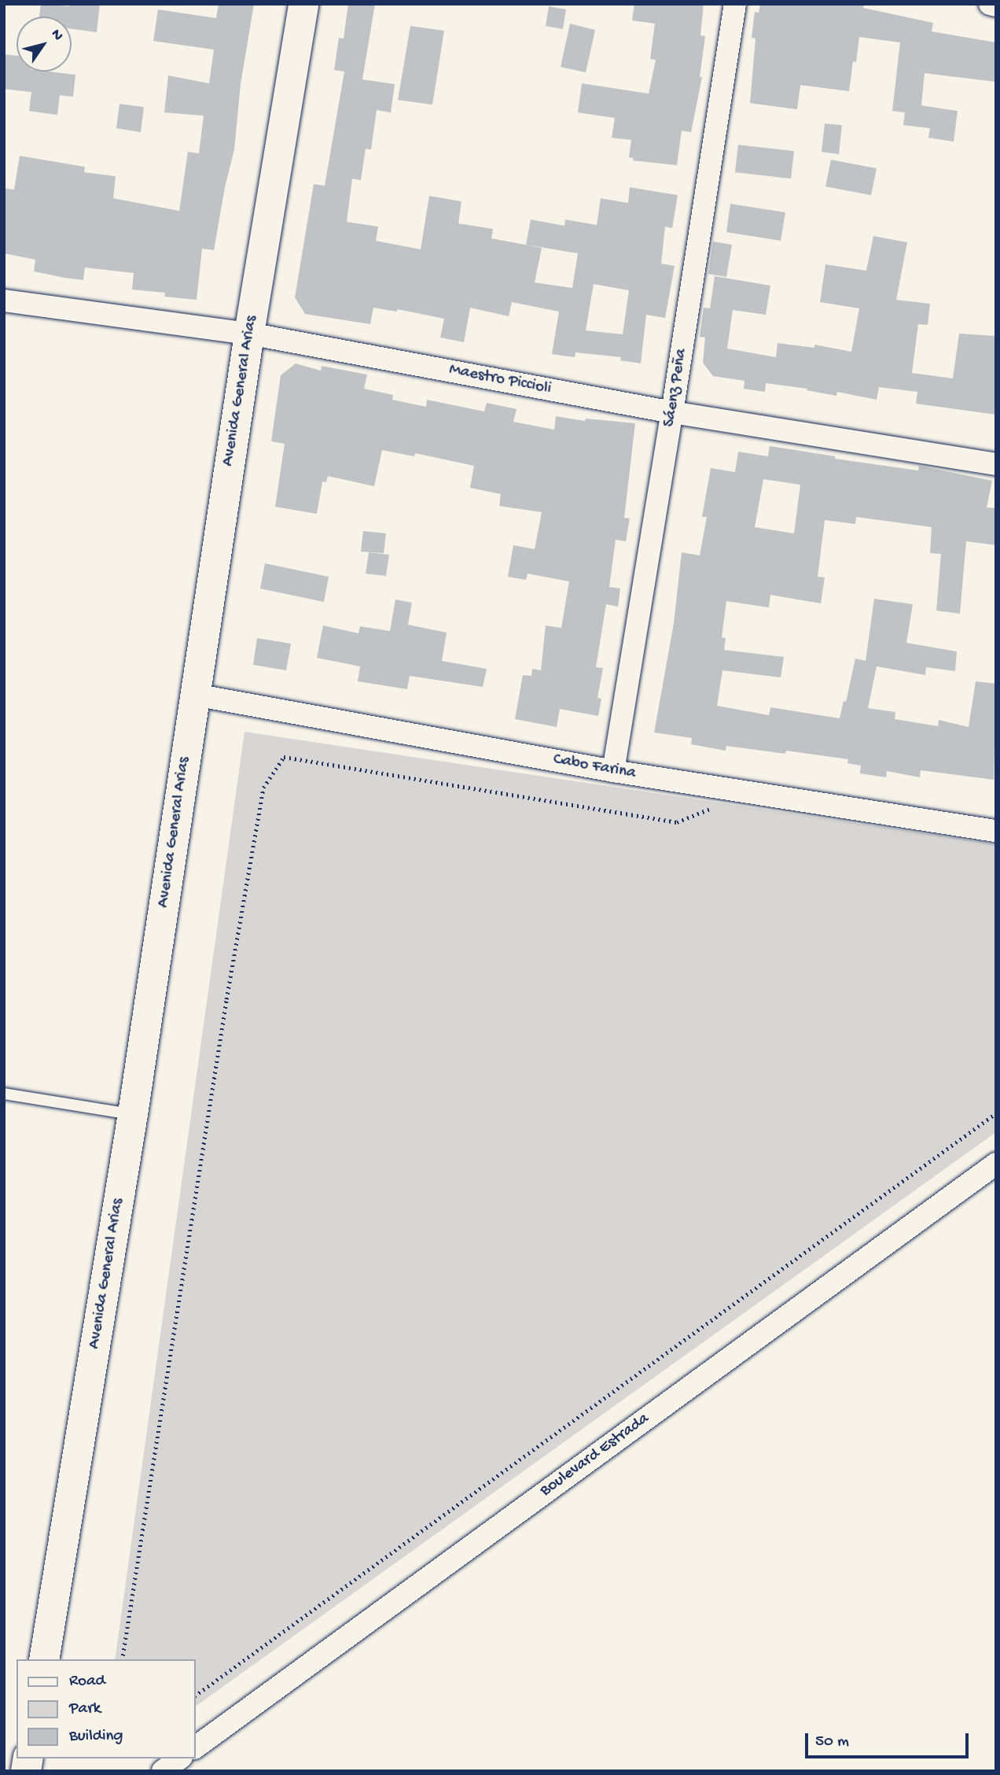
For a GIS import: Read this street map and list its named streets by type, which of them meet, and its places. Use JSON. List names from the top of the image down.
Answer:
{
  "streets": {
    "main road": ["Avenida General Arias"],
    "street": [
      "Maestro Piccioli",
      "Sáenz Peña",
      "Cabo Farina",
      "Boulevard Estrada"
    ]
  },
  "crossings": [
    ["Maestro Piccioli", "Sáenz Peña"],
    ["Maestro Piccioli", "Avenida General Arias"],
    ["Sáenz Peña", "Cabo Farina"],
    ["Avenida General Arias", "Cabo Farina"]
  ],
  "legend": ["Road", "Park", "Building"],
  "scale_bar": "50 m",
  "north": "top right"
}
